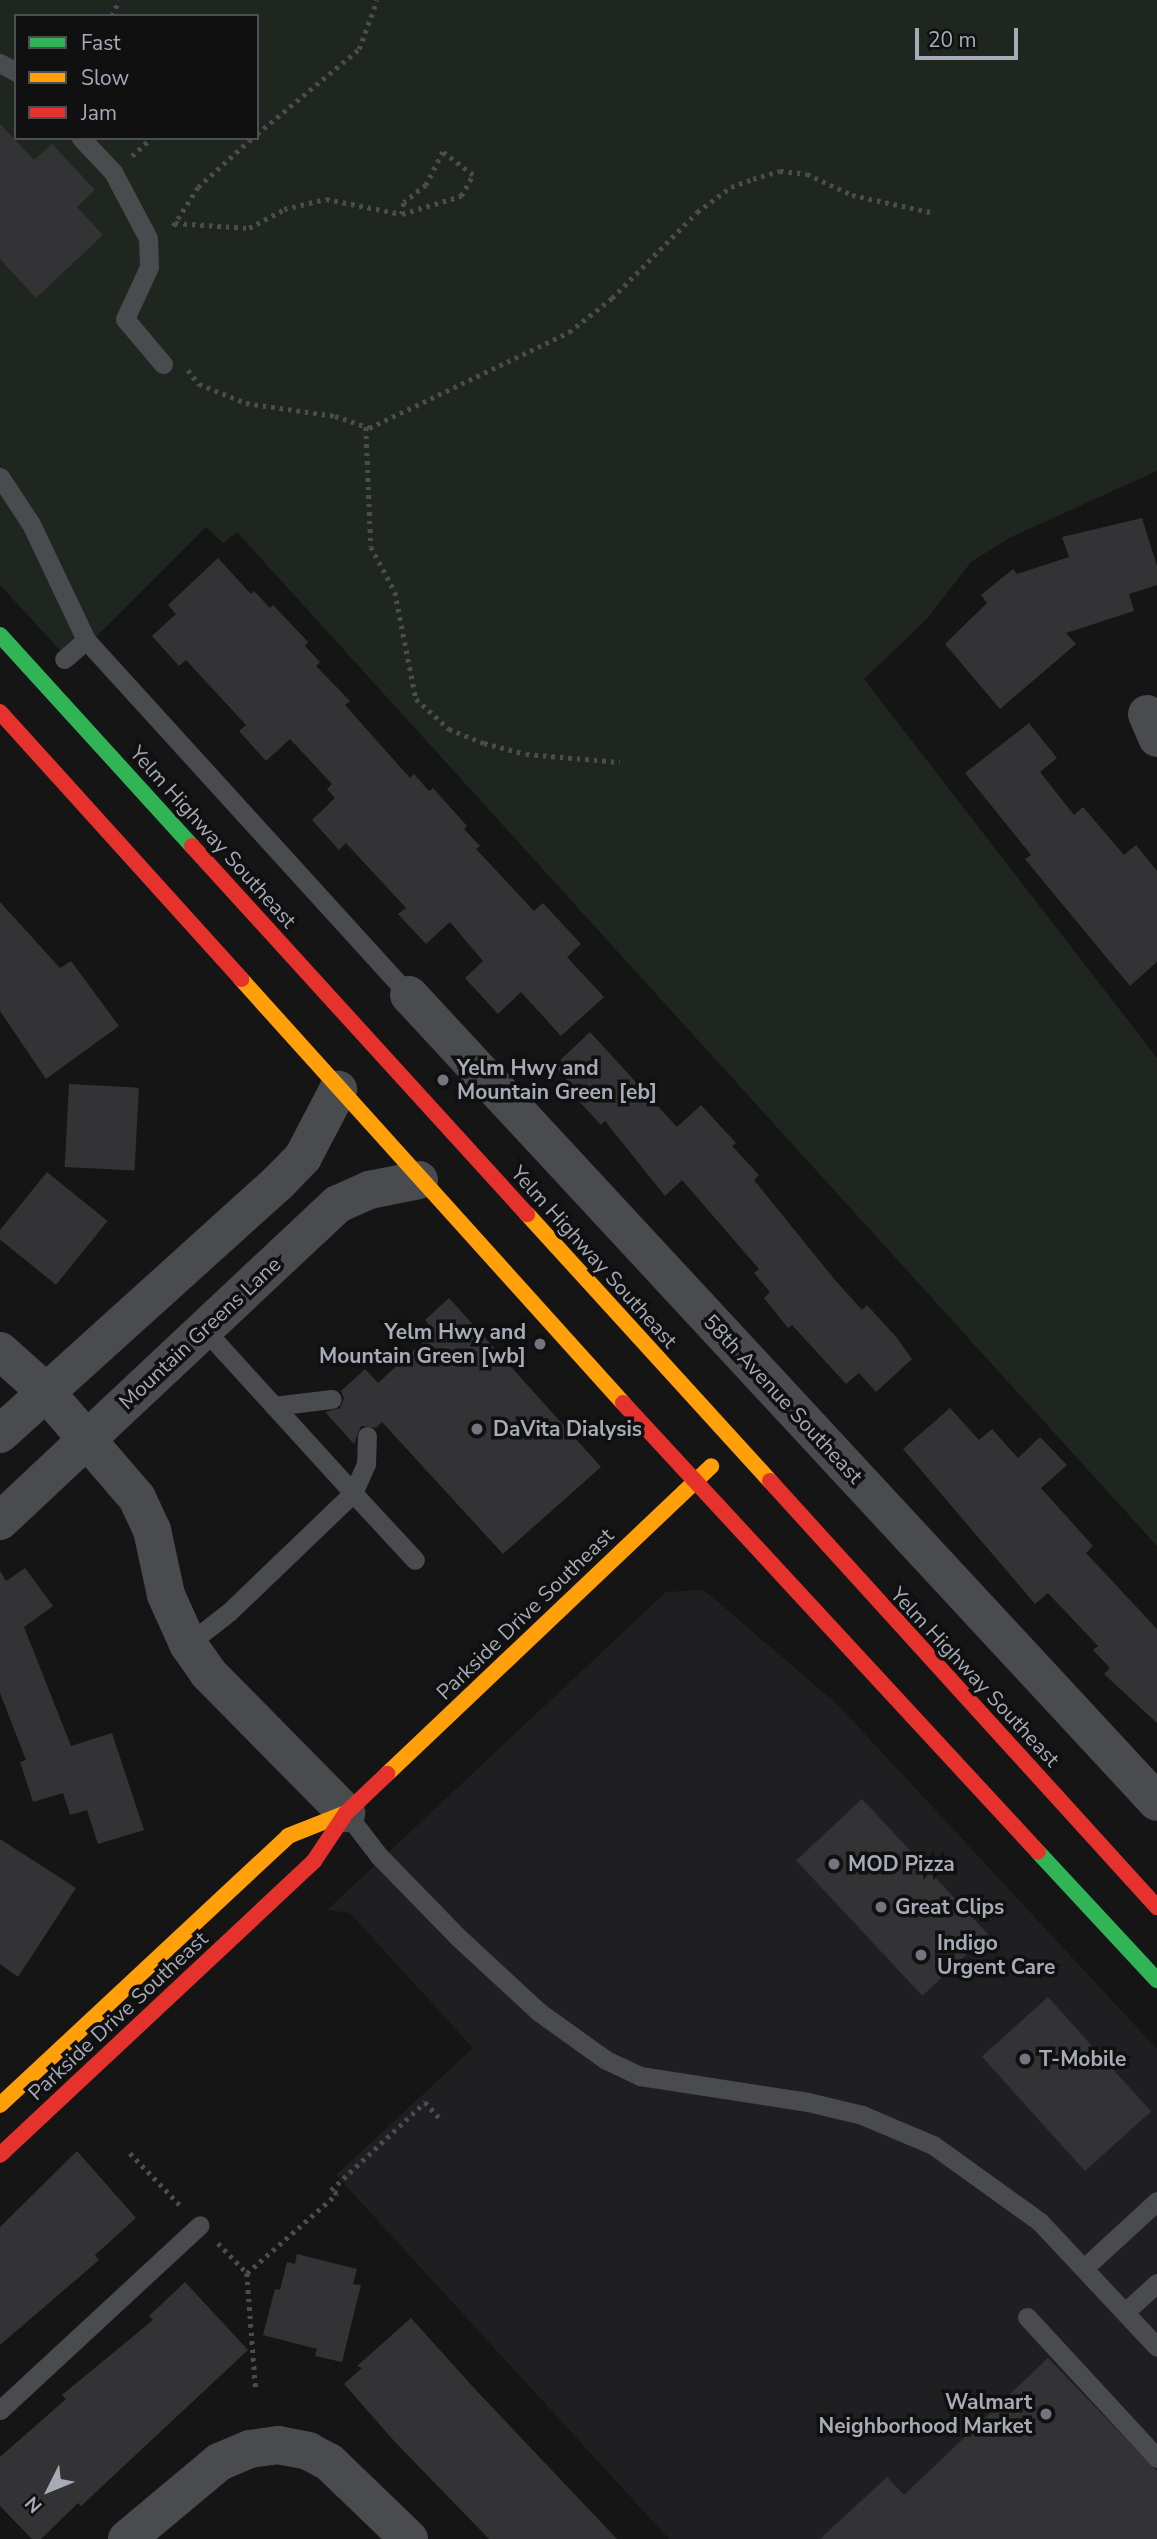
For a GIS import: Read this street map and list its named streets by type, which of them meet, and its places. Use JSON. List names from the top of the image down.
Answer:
{
  "streets": {
    "main road": ["Yelm Highway Southeast", "Parkside Drive Southeast"],
    "street": ["Mountain Greens Lane", "58th Avenue Southeast"]
  },
  "crossings": [
    ["Yelm Highway Southeast", "Parkside Drive Southeast"]
  ],
  "places": [
    "Yelm Hwy and Mountain Green [eb]",
    "Yelm Hwy and Mountain Green [wb]",
    "DaVita Dialysis",
    "MOD Pizza",
    "Great Clips",
    "Indigo Urgent Care",
    "T-Mobile",
    "Walmart Neighborhood Market"
  ],
  "legend": ["Fast", "Slow", "Jam"],
  "scale_bar": "20 m",
  "north": "bottom left"
}
